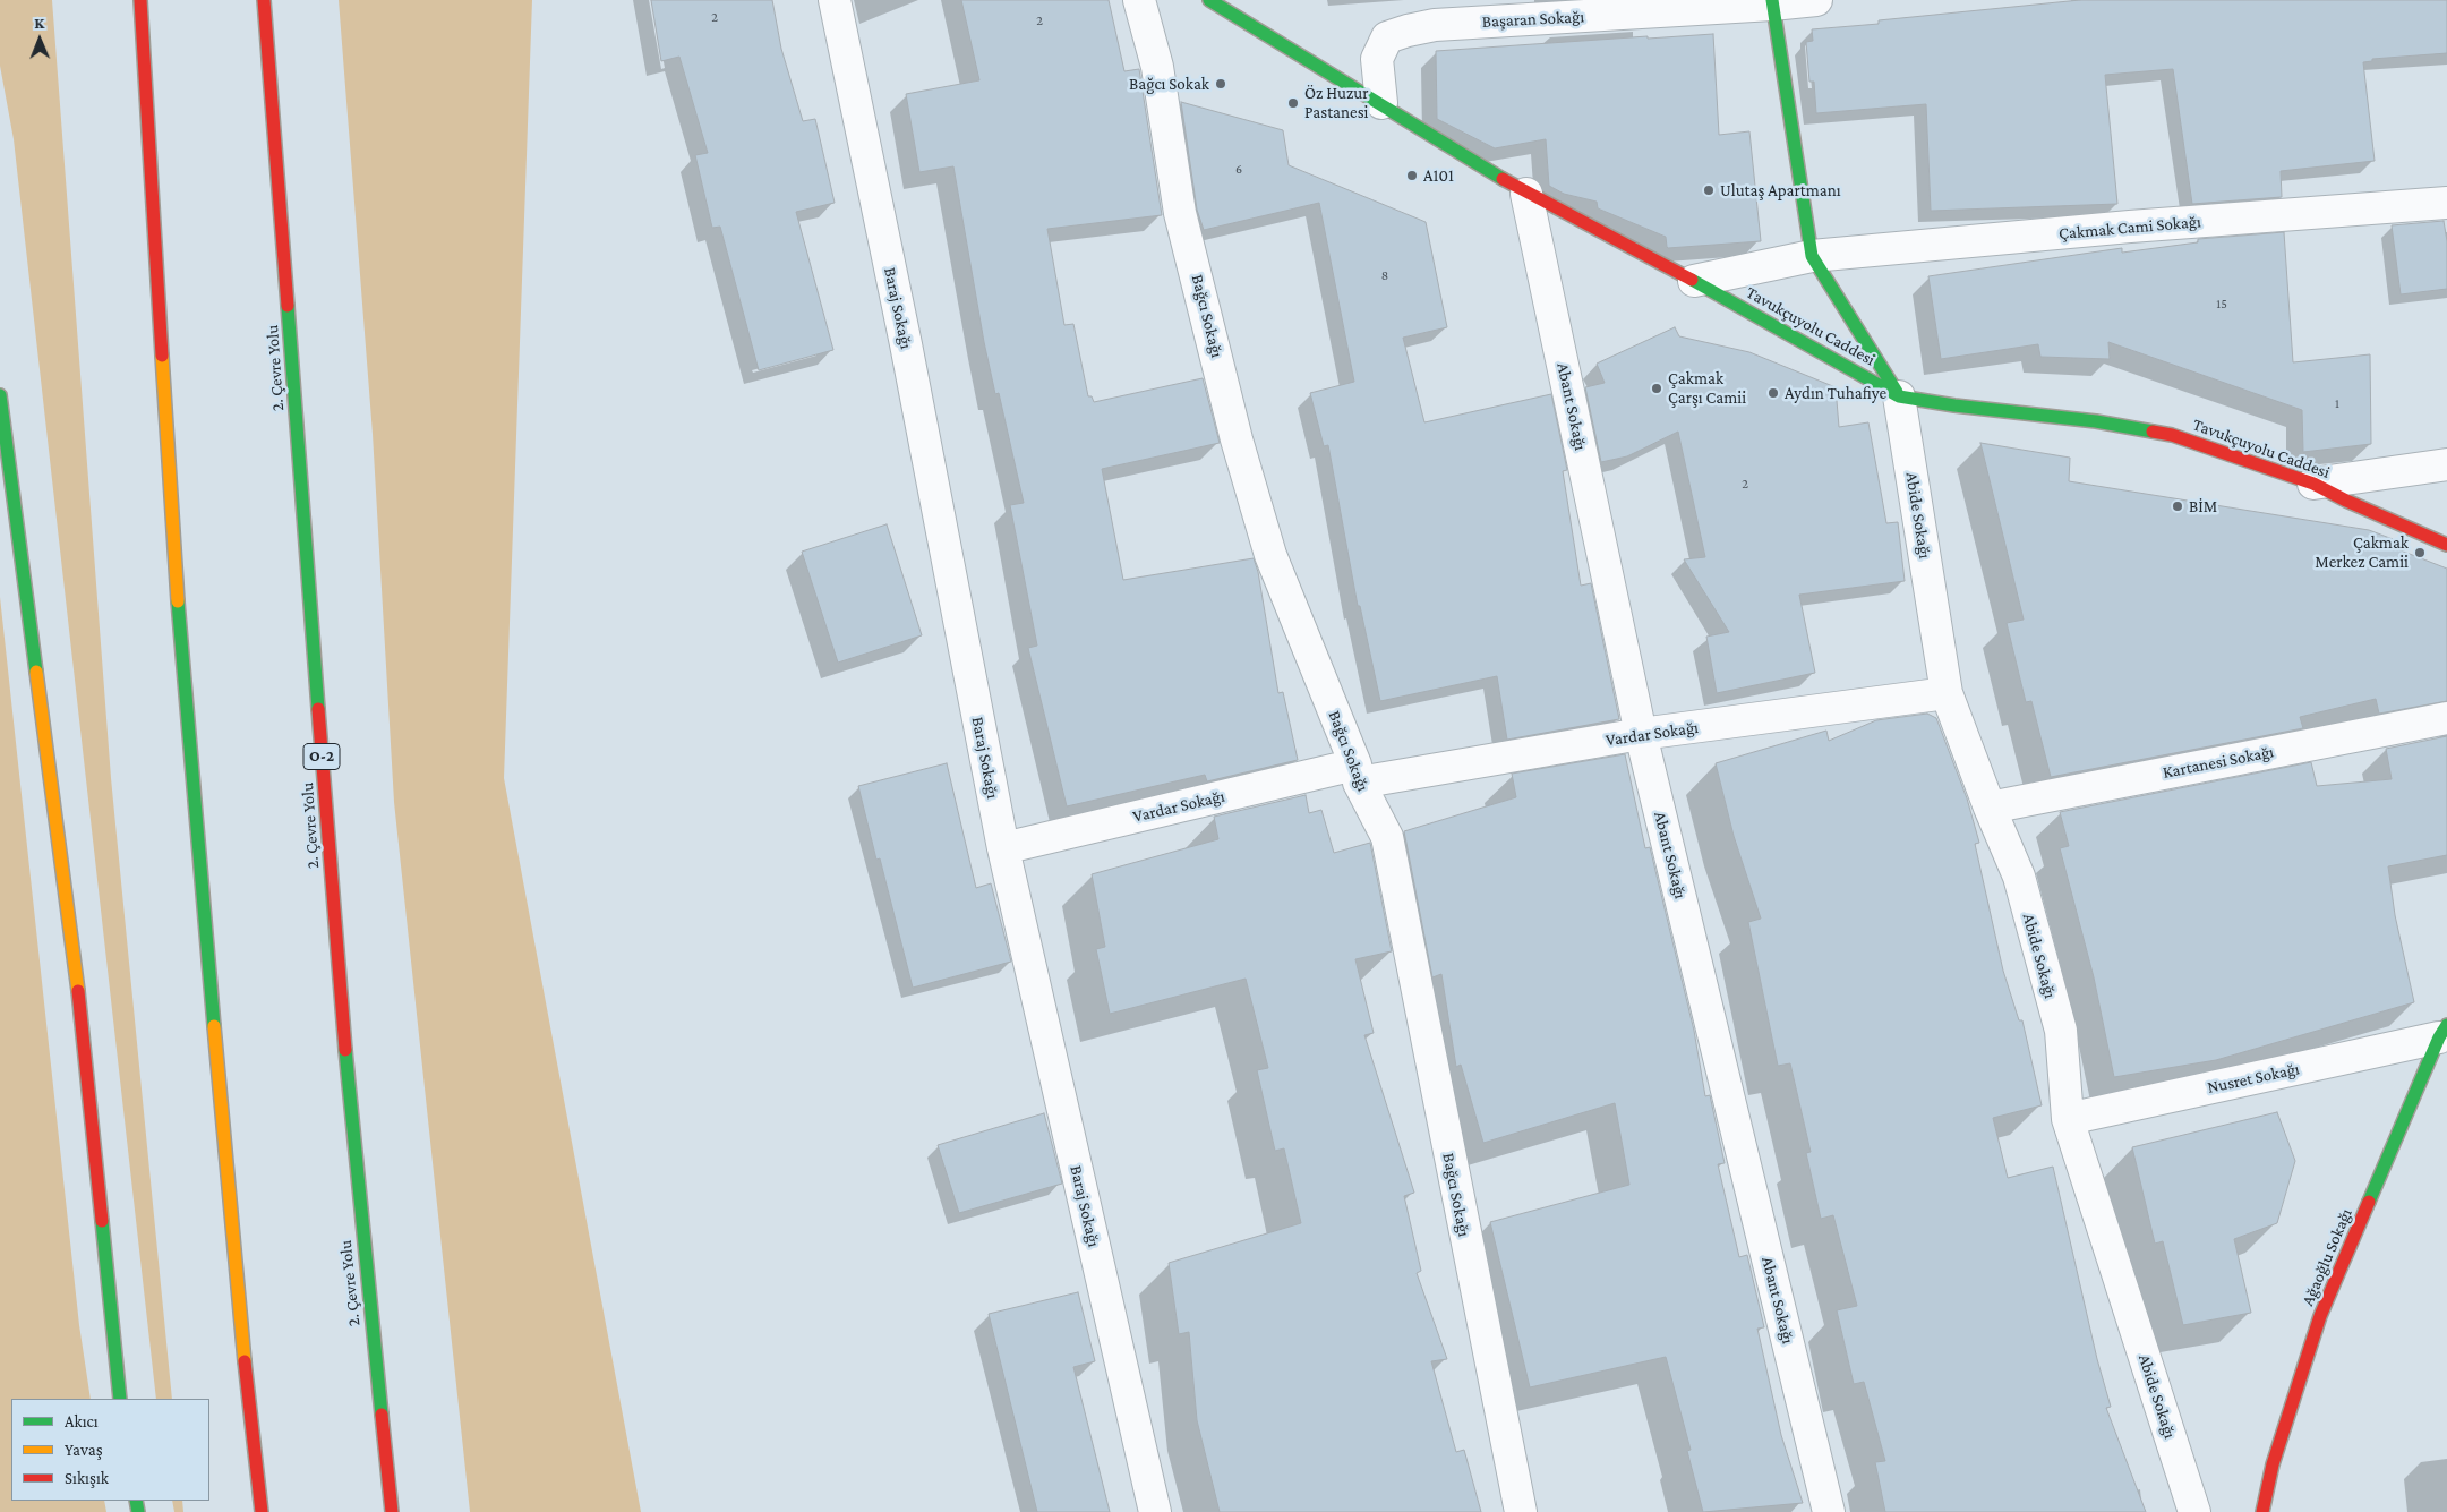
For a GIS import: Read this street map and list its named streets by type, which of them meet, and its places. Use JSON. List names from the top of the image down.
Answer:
{
  "streets": {
    "main road": [
      "Tavukçuyolu Caddesi",
      "2. Çevre Yolu",
      "O-2",
      "Ağaoğlu Sokağı"
    ],
    "street": [
      "Başaran Sokağı",
      "Çakmak Cami Sokağı",
      "Baraj Sokağı",
      "Bağcı Sokağı",
      "Abant Sokağı",
      "Abide Sokağı",
      "Vardar Sokağı",
      "Kartanesi Sokağı",
      "Nusret Sokağı"
    ]
  },
  "crossings": [
    ["Başaran Sokağı", "Tavukçuyolu Caddesi"],
    ["Çakmak Cami Sokağı", "Tavukçuyolu Caddesi"],
    ["Baraj Sokağı", "Vardar Sokağı"],
    ["Bağcı Sokağı", "Vardar Sokağı"],
    ["Tavukçuyolu Caddesi", "Abant Sokağı"],
    ["Tavukçuyolu Caddesi", "Abide Sokağı"],
    ["Abant Sokağı", "Vardar Sokağı"],
    ["Abide Sokağı", "Vardar Sokağı"],
    ["Abide Sokağı", "Kartanesi Sokağı"],
    ["Abide Sokağı", "Nusret Sokağı"],
    ["Nusret Sokağı", "Ağaoğlu Sokağı"]
  ],
  "places": [
    "Bağcı Sokak",
    "Öz Huzur Pastanesi",
    "A101",
    "Ulutaş Apartmanı",
    "Çakmak Çarşı Camii",
    "Aydın Tuhafiye",
    "BİM",
    "Çakmak Merkez Camii"
  ],
  "house_numbers": [
    "2",
    "2",
    "6",
    "8",
    "15",
    "1",
    "2"
  ],
  "legend": ["Akıcı", "Yavaş", "Sıkışık"],
  "north": "top"
}
